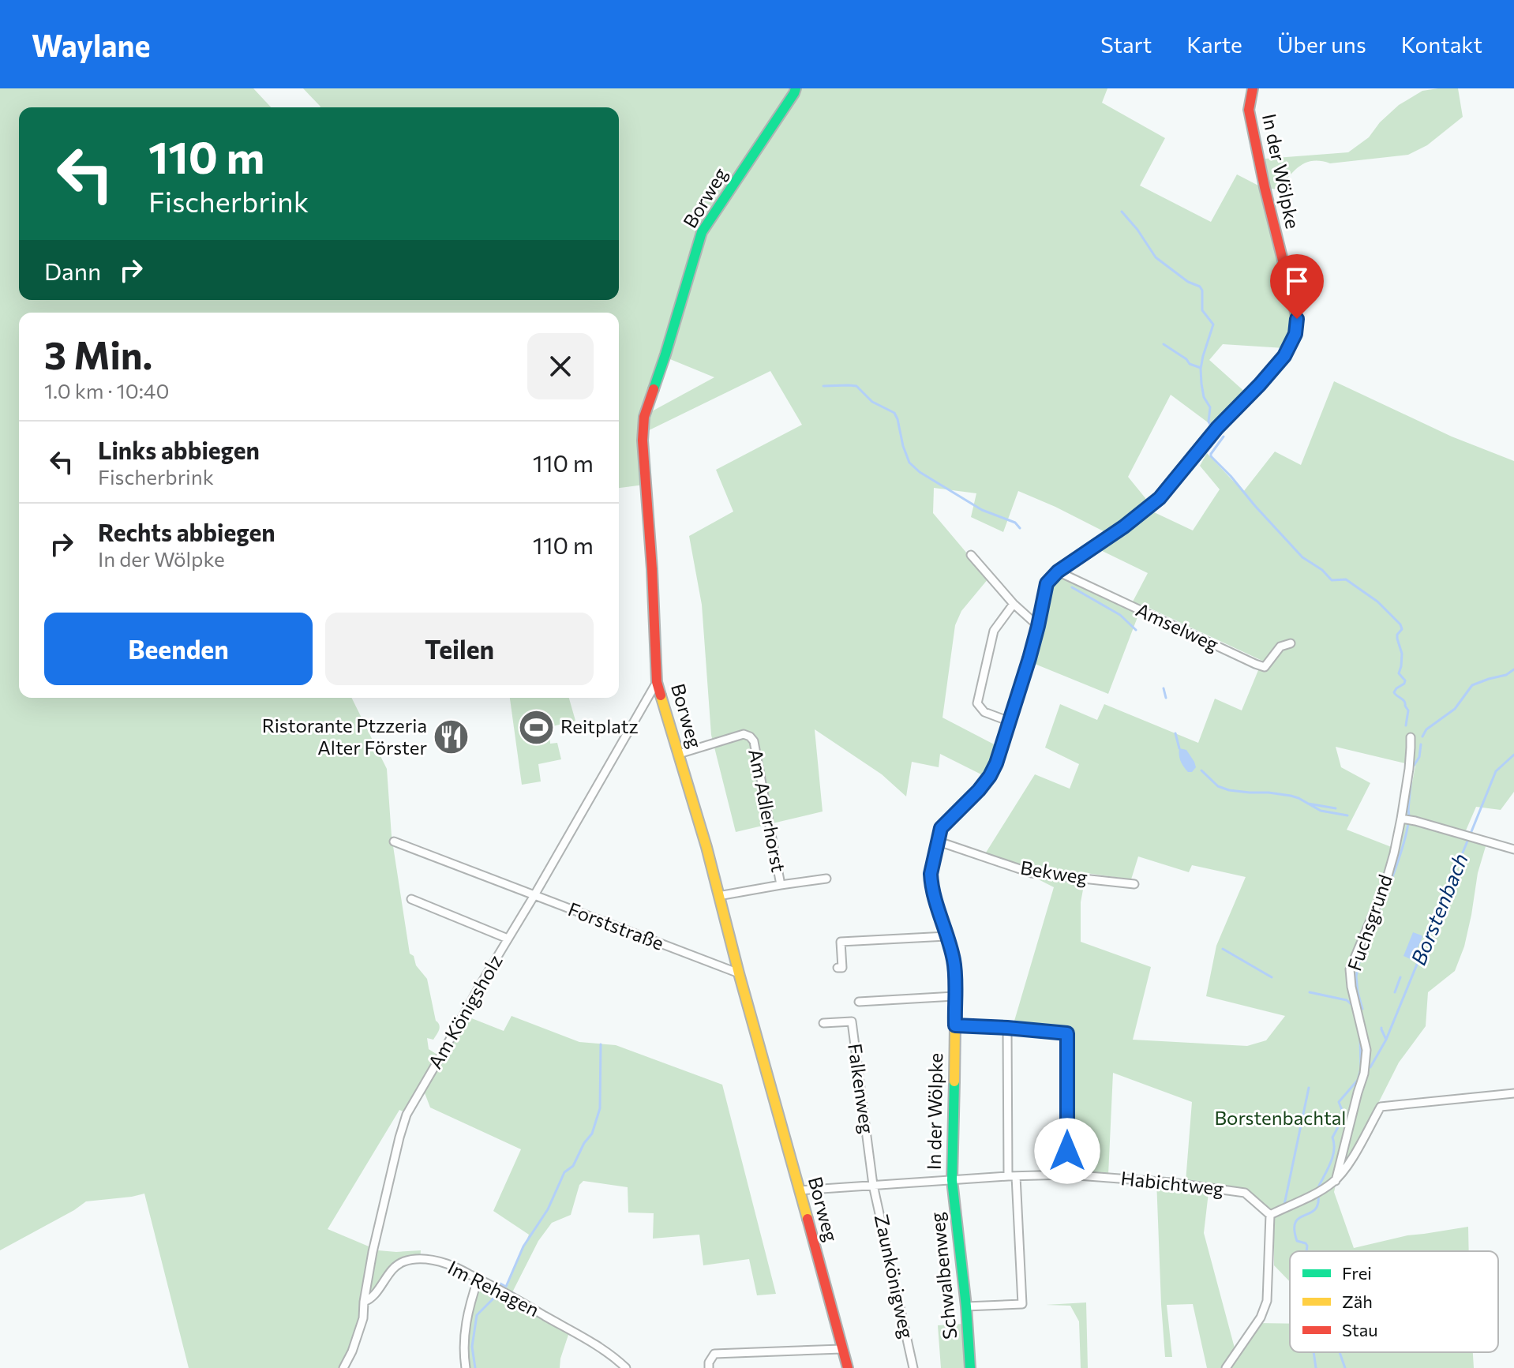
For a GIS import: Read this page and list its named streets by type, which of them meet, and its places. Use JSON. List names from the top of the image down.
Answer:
{
  "streets": {
    "street": [
      "In der Wölpke",
      "Borweg",
      "Amselweg",
      "Am Adlerhorst",
      "Bekweg",
      "Fuchsgrund",
      "Forststraße",
      "Am Königsholz",
      "Falkenweg",
      "Habichtweg",
      "Schwalbenweg",
      "Zaunkönigweg",
      "Im Rehagen"
    ]
  },
  "crossings": [
    ["In der Wölpke", "Borweg"],
    ["In der Wölpke", "Amselweg"],
    ["In der Wölpke", "Bekweg"],
    ["In der Wölpke", "Falkenweg"],
    ["In der Wölpke", "Habichtweg"],
    ["In der Wölpke", "Schwalbenweg"],
    ["In der Wölpke", "Zaunkönigweg"],
    ["Borweg", "Am Adlerhorst"],
    ["Borweg", "Forststraße"],
    ["Borweg", "Am Königsholz"],
    ["Forststraße", "Am Königsholz"],
    ["Am Königsholz", "Im Rehagen"],
    ["Falkenweg", "Zaunkönigweg"],
    ["Habichtweg", "Schwalbenweg"]
  ],
  "water": ["Borstenbach"],
  "parks": ["Borstenbachtal"],
  "places": {
    "sports": ["Reitplatz"],
    "restaurant": ["Ristorante Ptzzeria Alter Förster"]
  },
  "legend": ["Frei", "Zäh", "Stau"],
  "page": {
    "header": "Waylane",
    "nav": [
      "Start",
      "Karte",
      "Über uns",
      "Kontakt"
    ],
    "turn": ["110 m", "Fischerbrink"],
    "then": "Dann",
    "heading": ["3 Min.", "1.0 km · 10:40"],
    "list": [
      {
        "name": "Links abbiegen",
        "note": "Fischerbrink",
        "value": "110 m"
      },
      {
        "name": "Rechts abbiegen",
        "note": "In der Wölpke",
        "value": "110 m"
      }
    ],
    "buttons": ["Beenden", "Teilen"]
  }
}
